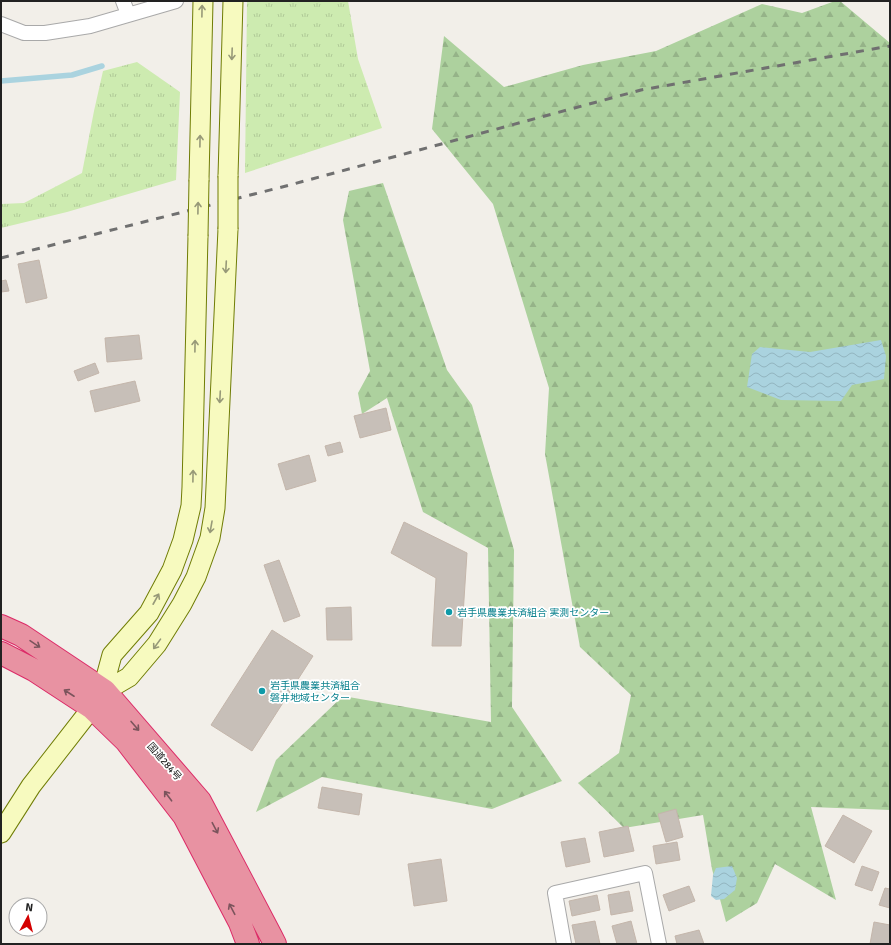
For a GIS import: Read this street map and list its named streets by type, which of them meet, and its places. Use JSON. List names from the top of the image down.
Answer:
{
  "streets": {
    "highway": ["国道284号"]
  },
  "places": ["岩手県農業共済組合 実測センター", "岩手県農業共済組合 磐井地域センター"],
  "north": "top"
}
